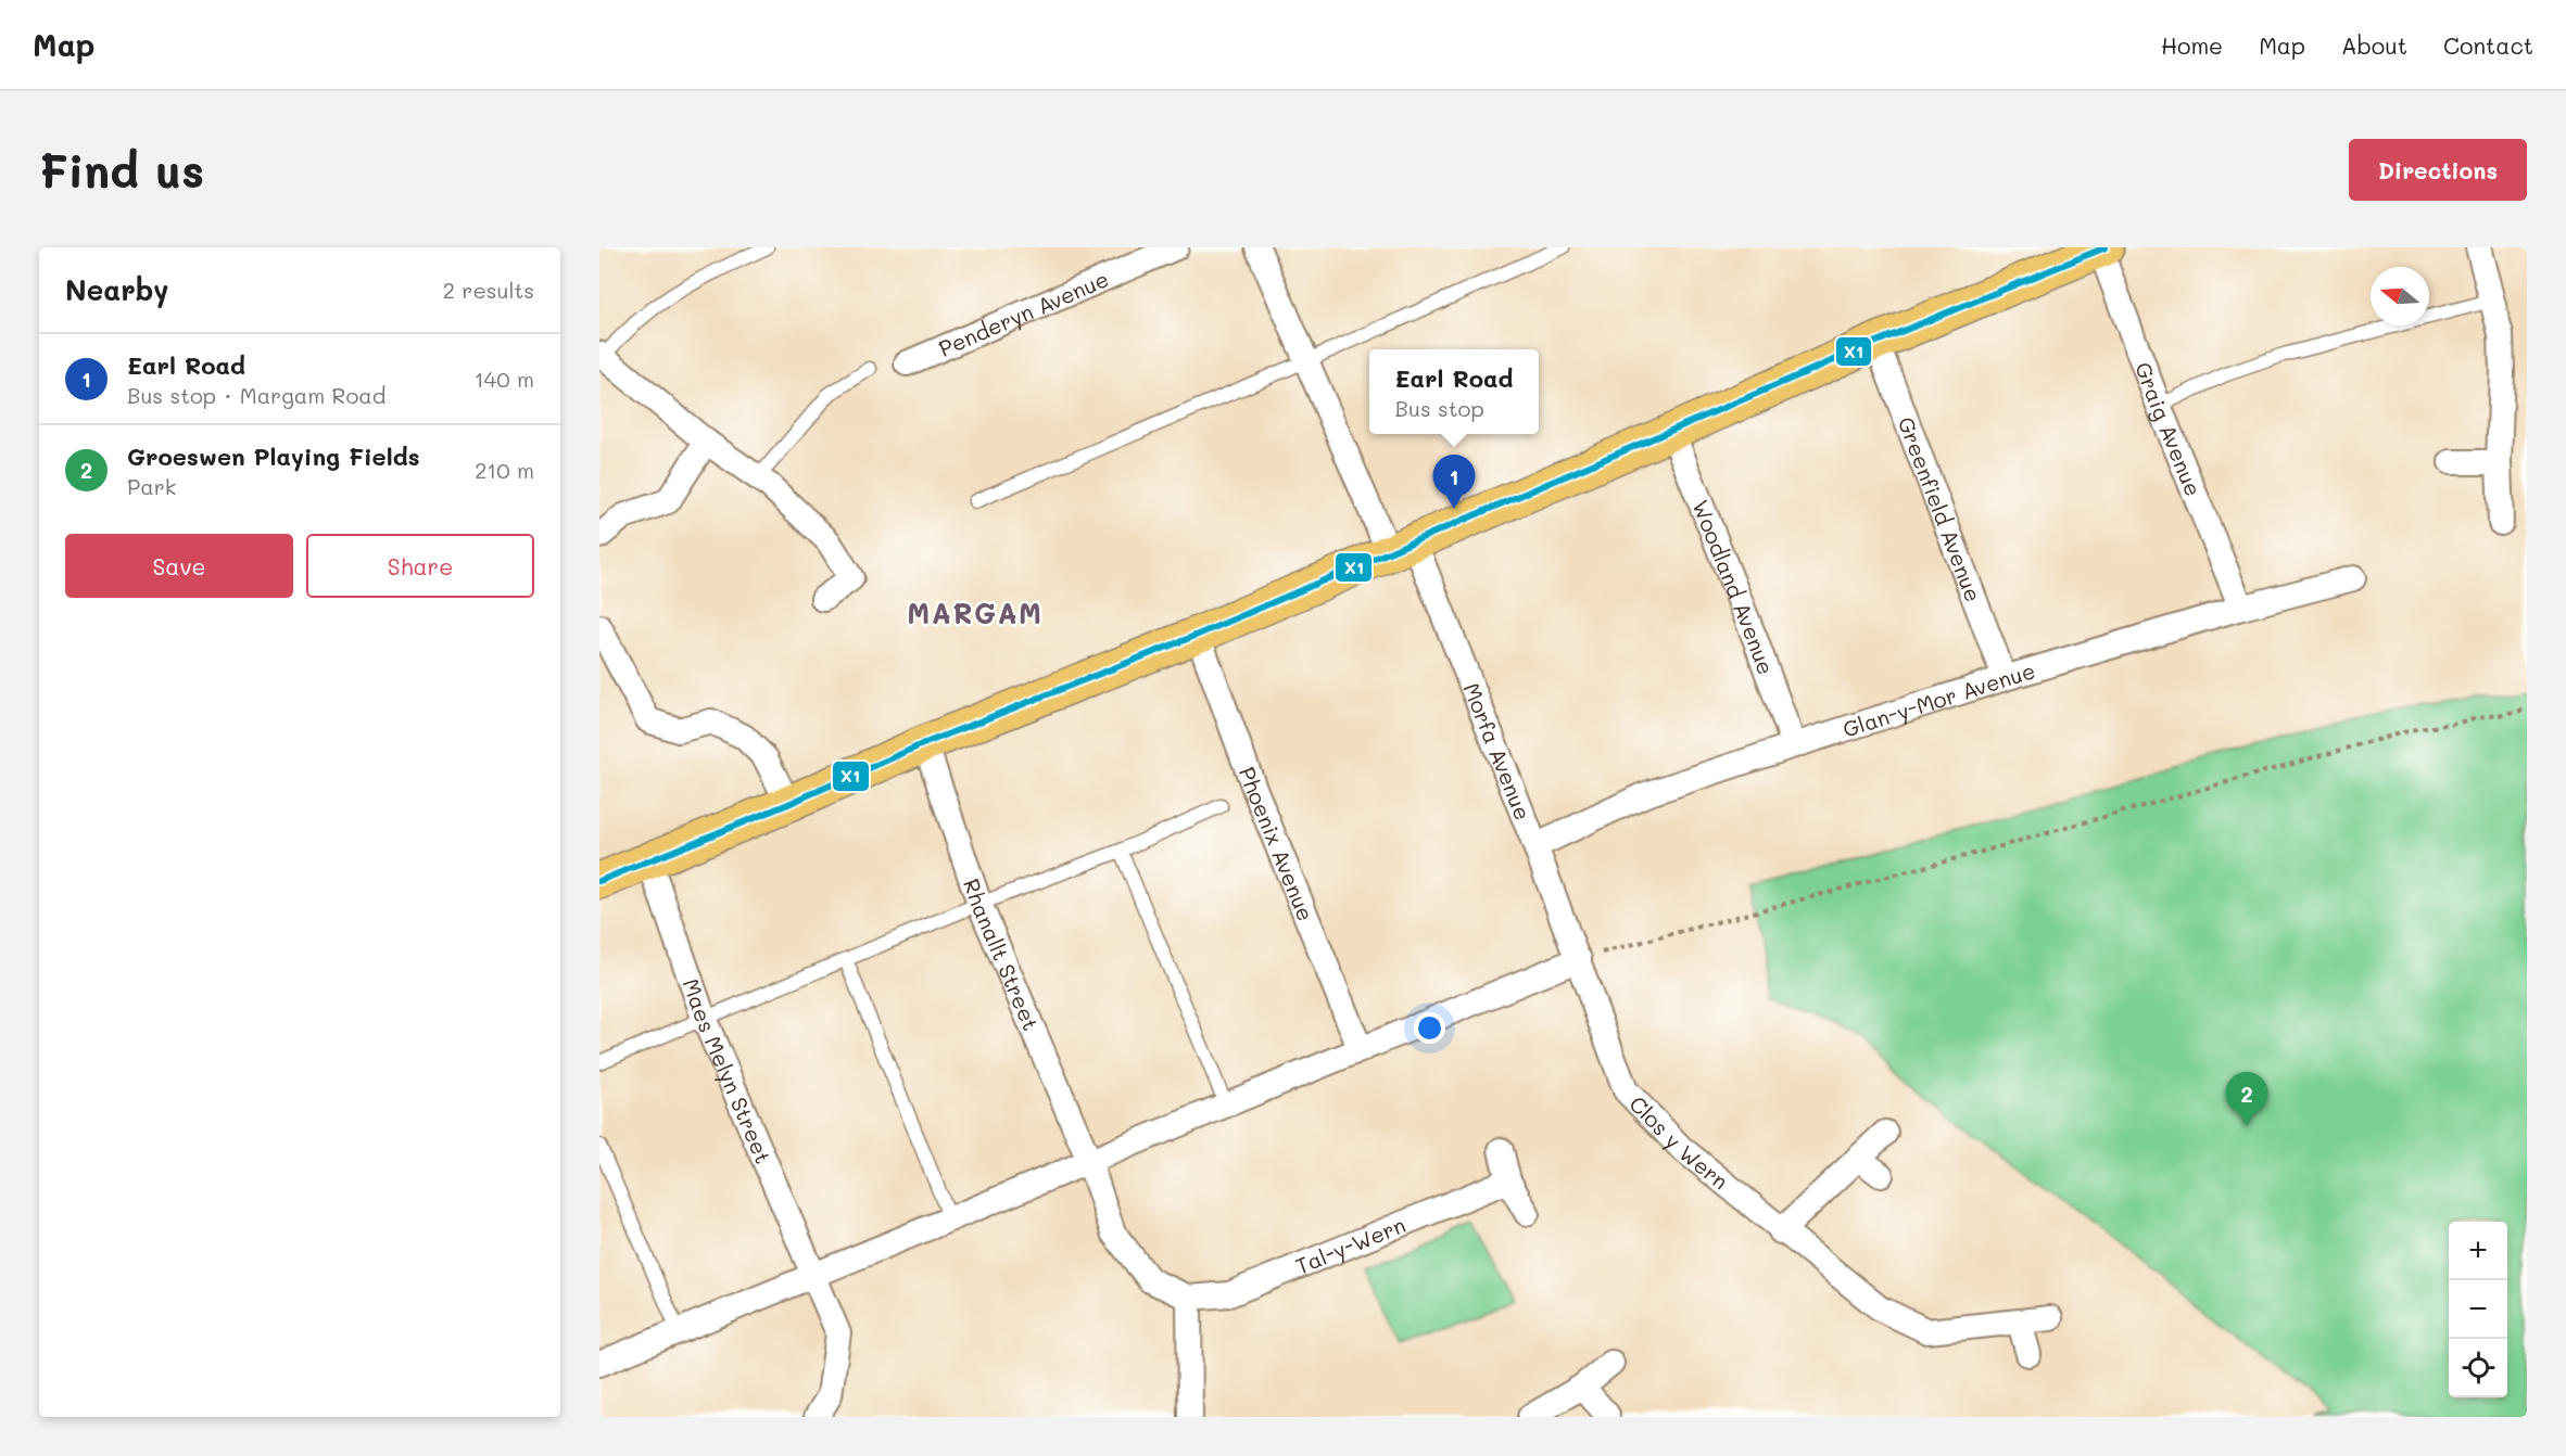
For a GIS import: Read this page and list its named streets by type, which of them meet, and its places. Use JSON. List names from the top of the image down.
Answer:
{
  "streets": {
    "street": [
      "Penderyn Avenue",
      "Graig Avenue",
      "Greenfield Avenue",
      "Woodland Avenue",
      "Glan-y-Mor Avenue",
      "Morfa Avenue",
      "Phoenix Avenue",
      "Rhanallt Street",
      "Maes Melyn Street",
      "Clos y Wern",
      "Tal-y-Wern"
    ]
  },
  "crossings": [
    ["Graig Avenue", "Glan-y-Mor Avenue"],
    ["Greenfield Avenue", "Glan-y-Mor Avenue"],
    ["Woodland Avenue", "Glan-y-Mor Avenue"],
    ["Glan-y-Mor Avenue", "Morfa Avenue"],
    ["Morfa Avenue", "Clos y Wern"]
  ],
  "districts": ["MARGAM"],
  "lines": ["transit line X1"],
  "north": "left",
  "page": {
    "header": "Map",
    "nav": [
      "Home",
      "Map",
      "About",
      "Contact"
    ],
    "buttons": [
      "Directions",
      ["Save", "Share"]
    ],
    "title": "Find us",
    "heading": ["Nearby", "2 results"],
    "list": [
      {
        "mark": "1",
        "name": "Earl Road",
        "note": "Bus stop · Margam Road",
        "value": "140 m"
      },
      {
        "mark": "2",
        "name": "Groeswen Playing Fields",
        "note": "Park",
        "value": "210 m"
      }
    ],
    "popup": ["Earl Road", "Bus stop"],
    "pins": ["1", "2"],
    "map_buttons": ["+", "−"]
  }
}
